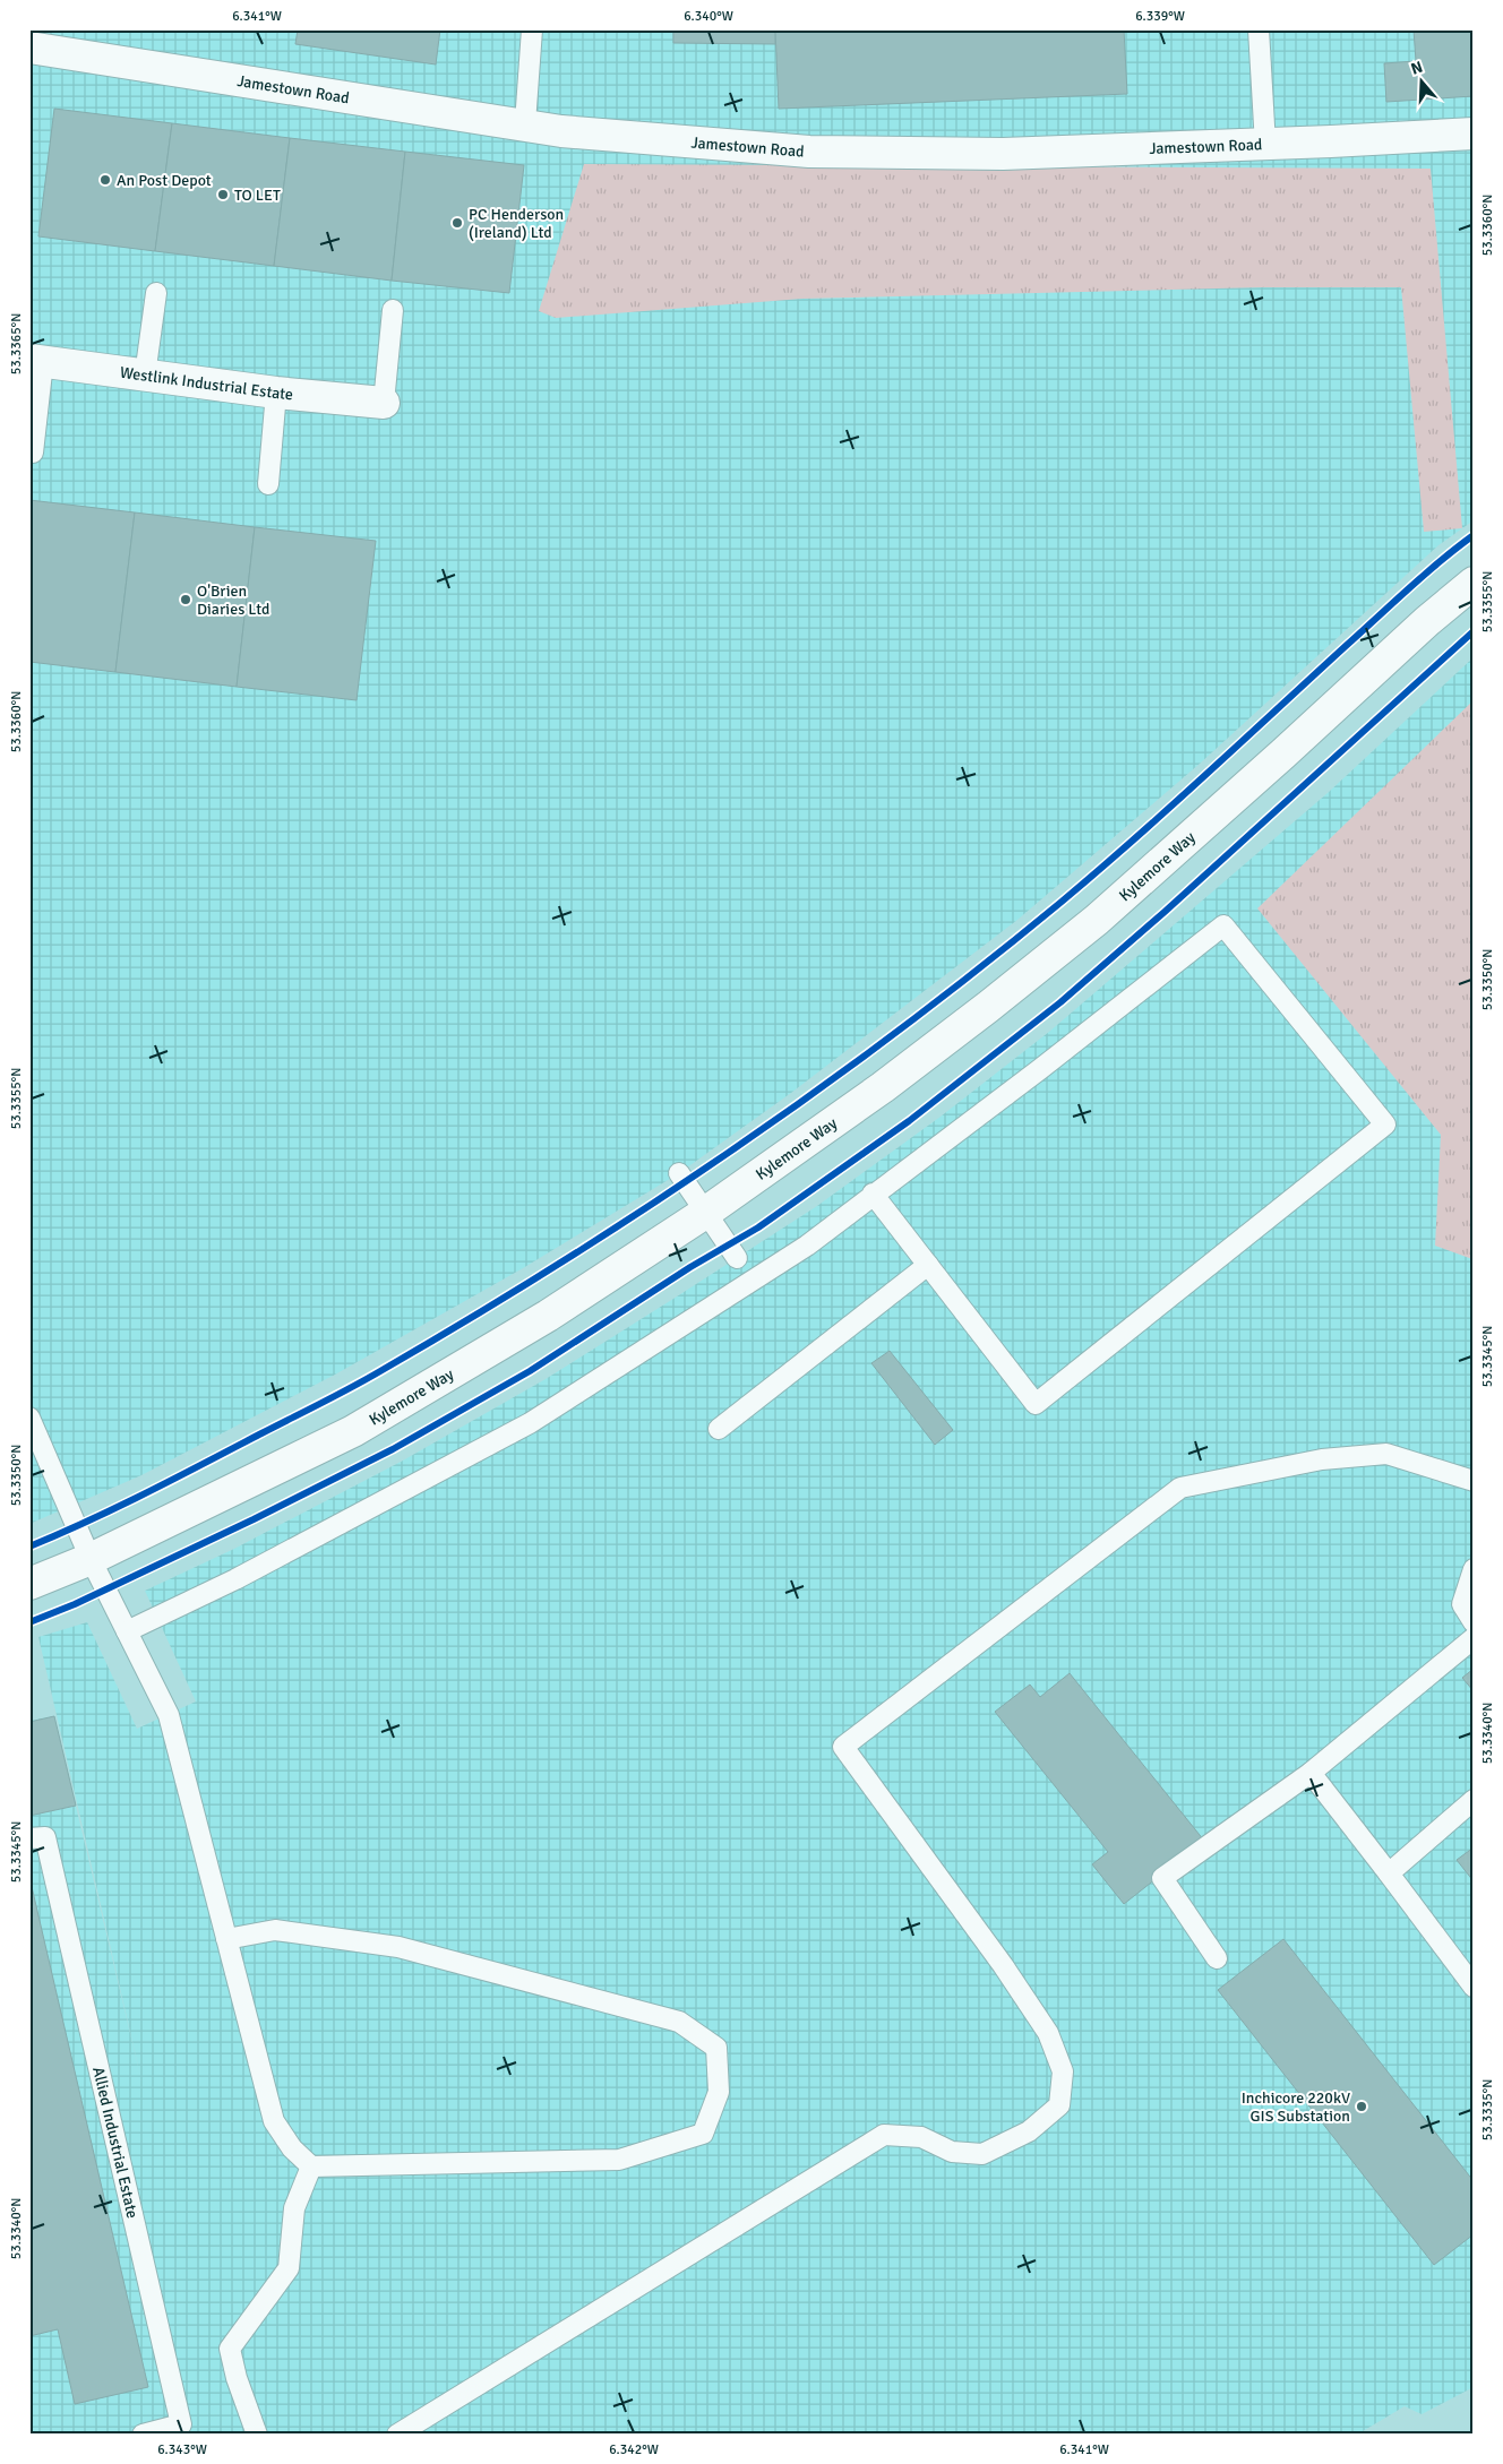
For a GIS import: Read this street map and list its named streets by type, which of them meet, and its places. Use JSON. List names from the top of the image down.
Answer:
{
  "streets": {
    "street": ["Jamestown Road", "Westlink Industrial Estate", "Kylemore Way"],
    "lane": ["Allied Industrial Estate"]
  },
  "places": [
    "An Post Depot",
    "TO LET",
    "PC Henderson (Ireland) Ltd",
    "O'Brien Diaries Ltd",
    "Inchicore 220kV GIS Substation"
  ],
  "north": "top",
  "coordinates": [
    "6.341°W",
    "6.340°W",
    "6.339°W",
    "53.3360°N",
    "53.3365°N",
    "53.3355°N",
    "53.3350°N",
    "53.3345°N",
    "53.3340°N",
    "53.3335°N",
    "6.343°W",
    "6.342°W"
  ]
}
